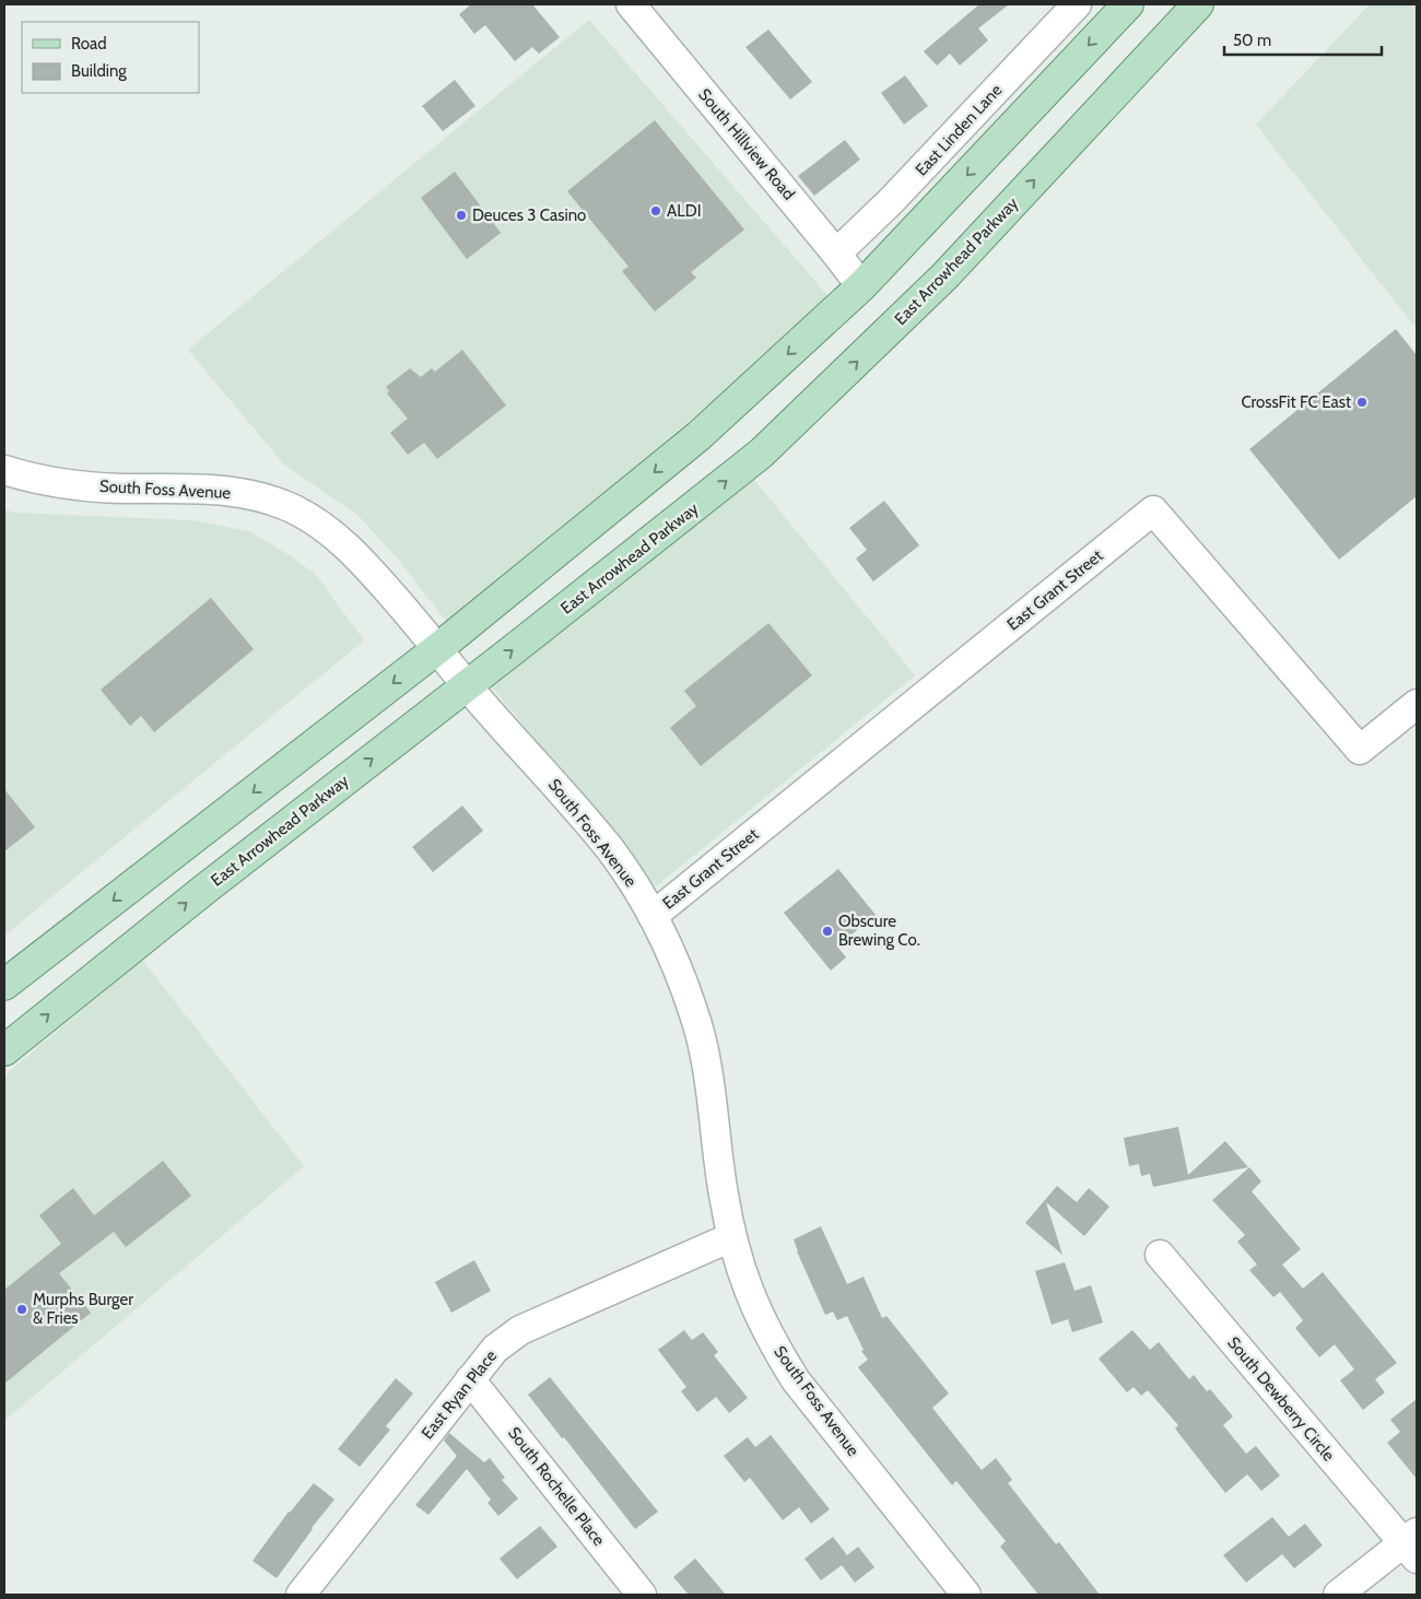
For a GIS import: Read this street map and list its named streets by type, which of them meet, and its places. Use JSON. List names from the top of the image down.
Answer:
{
  "streets": {
    "main road": ["East Arrowhead Parkway"],
    "street": [
      "East Linden Lane",
      "South Hillview Road",
      "South Foss Avenue",
      "East Grant Street",
      "East Ryan Place",
      "South Dewberry Circle",
      "South Rochelle Place"
    ]
  },
  "crossings": [
    ["East Linden Lane", "South Hillview Road"],
    ["East Arrowhead Parkway", "South Foss Avenue"],
    ["South Foss Avenue", "East Grant Street"],
    ["South Foss Avenue", "East Ryan Place"],
    ["East Ryan Place", "South Rochelle Place"]
  ],
  "places": [
    "ALDI",
    "Deuces 3 Casino",
    "CrossFit FC East",
    "Obscure Brewing Co.",
    "Murphs Burger & Fries"
  ],
  "legend": ["Road", "Building"],
  "scale_bar": "50 m"
}
